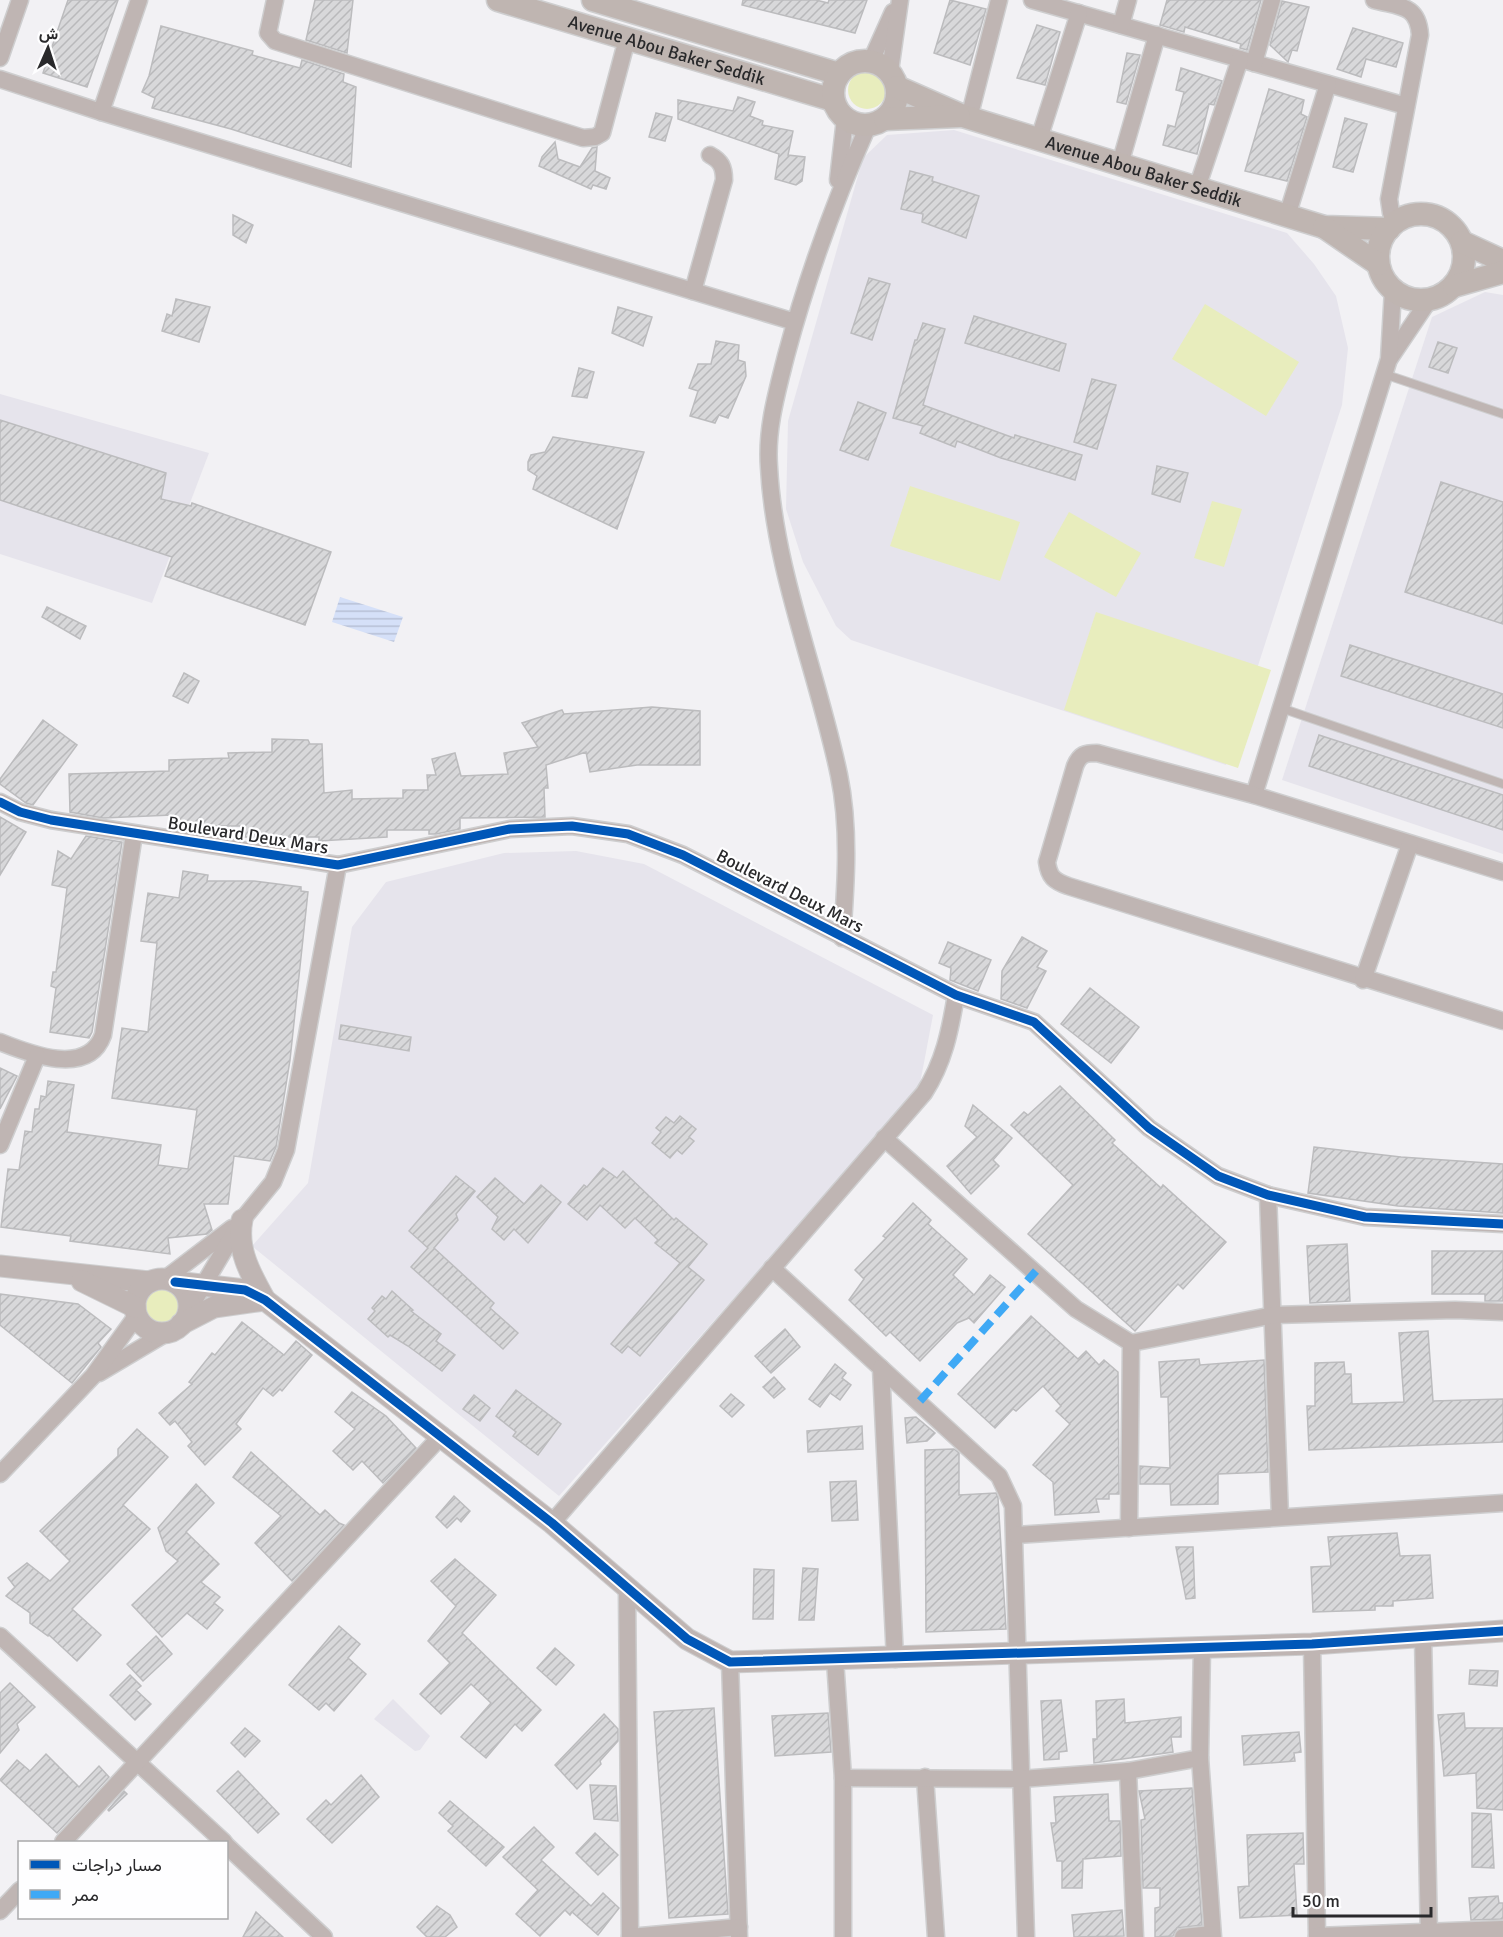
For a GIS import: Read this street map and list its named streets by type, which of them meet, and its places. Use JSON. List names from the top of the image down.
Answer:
{
  "streets": {
    "main road": ["Avenue Abou Baker Seddik"],
    "street": ["Boulevard Deux Mars"]
  },
  "legend": ["مسار دراجات", "ممر"],
  "scale_bar": "50 m",
  "north": "top"
}
